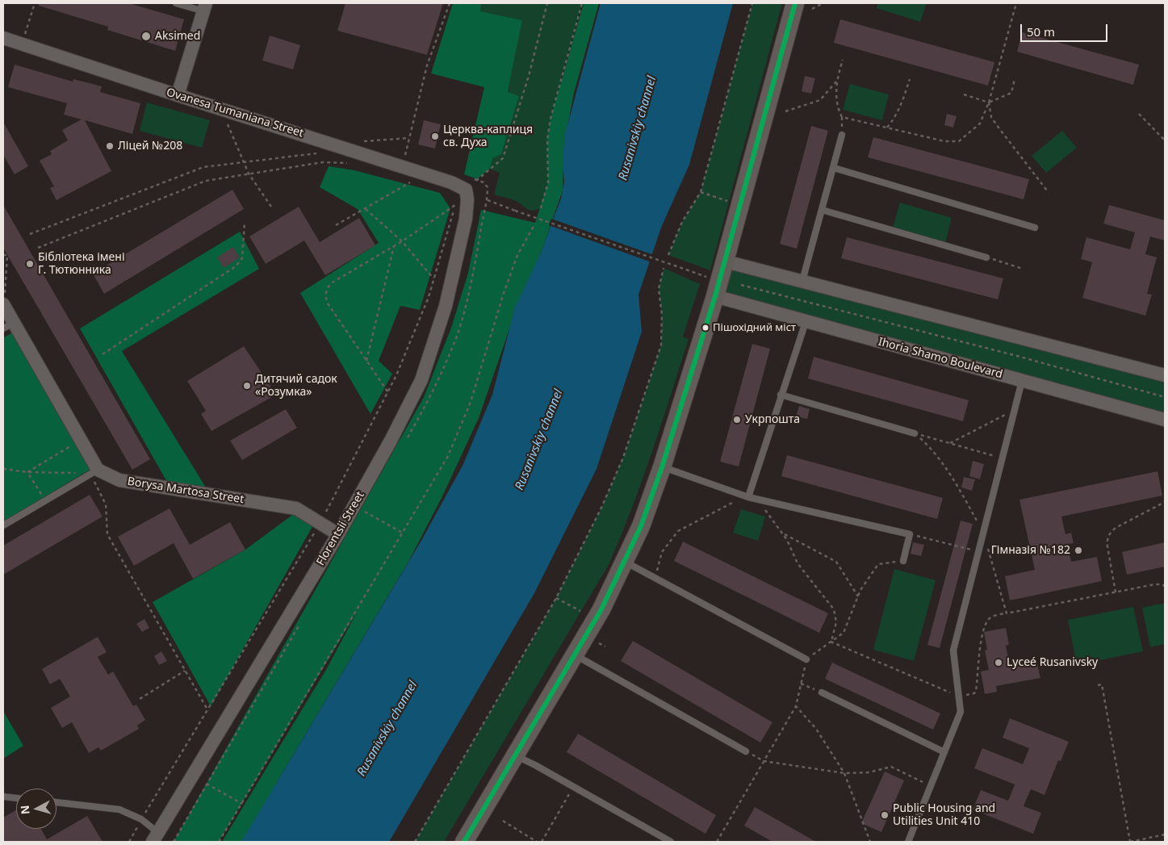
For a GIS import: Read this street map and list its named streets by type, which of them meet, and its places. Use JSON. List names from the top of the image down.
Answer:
{
  "streets": {
    "street": [
      "Ovanesa Tumaniana Street",
      "Ihoria Shamo Boulevard",
      "Borysa Martosa Street",
      "Florentsii Street"
    ]
  },
  "crossings": [
    ["Ovanesa Tumaniana Street", "Florentsii Street"],
    ["Borysa Martosa Street", "Florentsii Street"]
  ],
  "water": ["Rusanivskiy channel"],
  "places": [
    "Aksimed",
    "Церква-каплиця св. Духа",
    "Ліцей №208",
    "Бібліотека імені Г. Тютюнника",
    "Пішохідний міст",
    "Дитячий садок «Розумка»",
    "Укрпошта",
    "Гімназія №182",
    "Lyceé Rusanivsky",
    "Public Housing and Utilities Unit 410"
  ],
  "scale_bar": "50 m",
  "north": "left"
}
